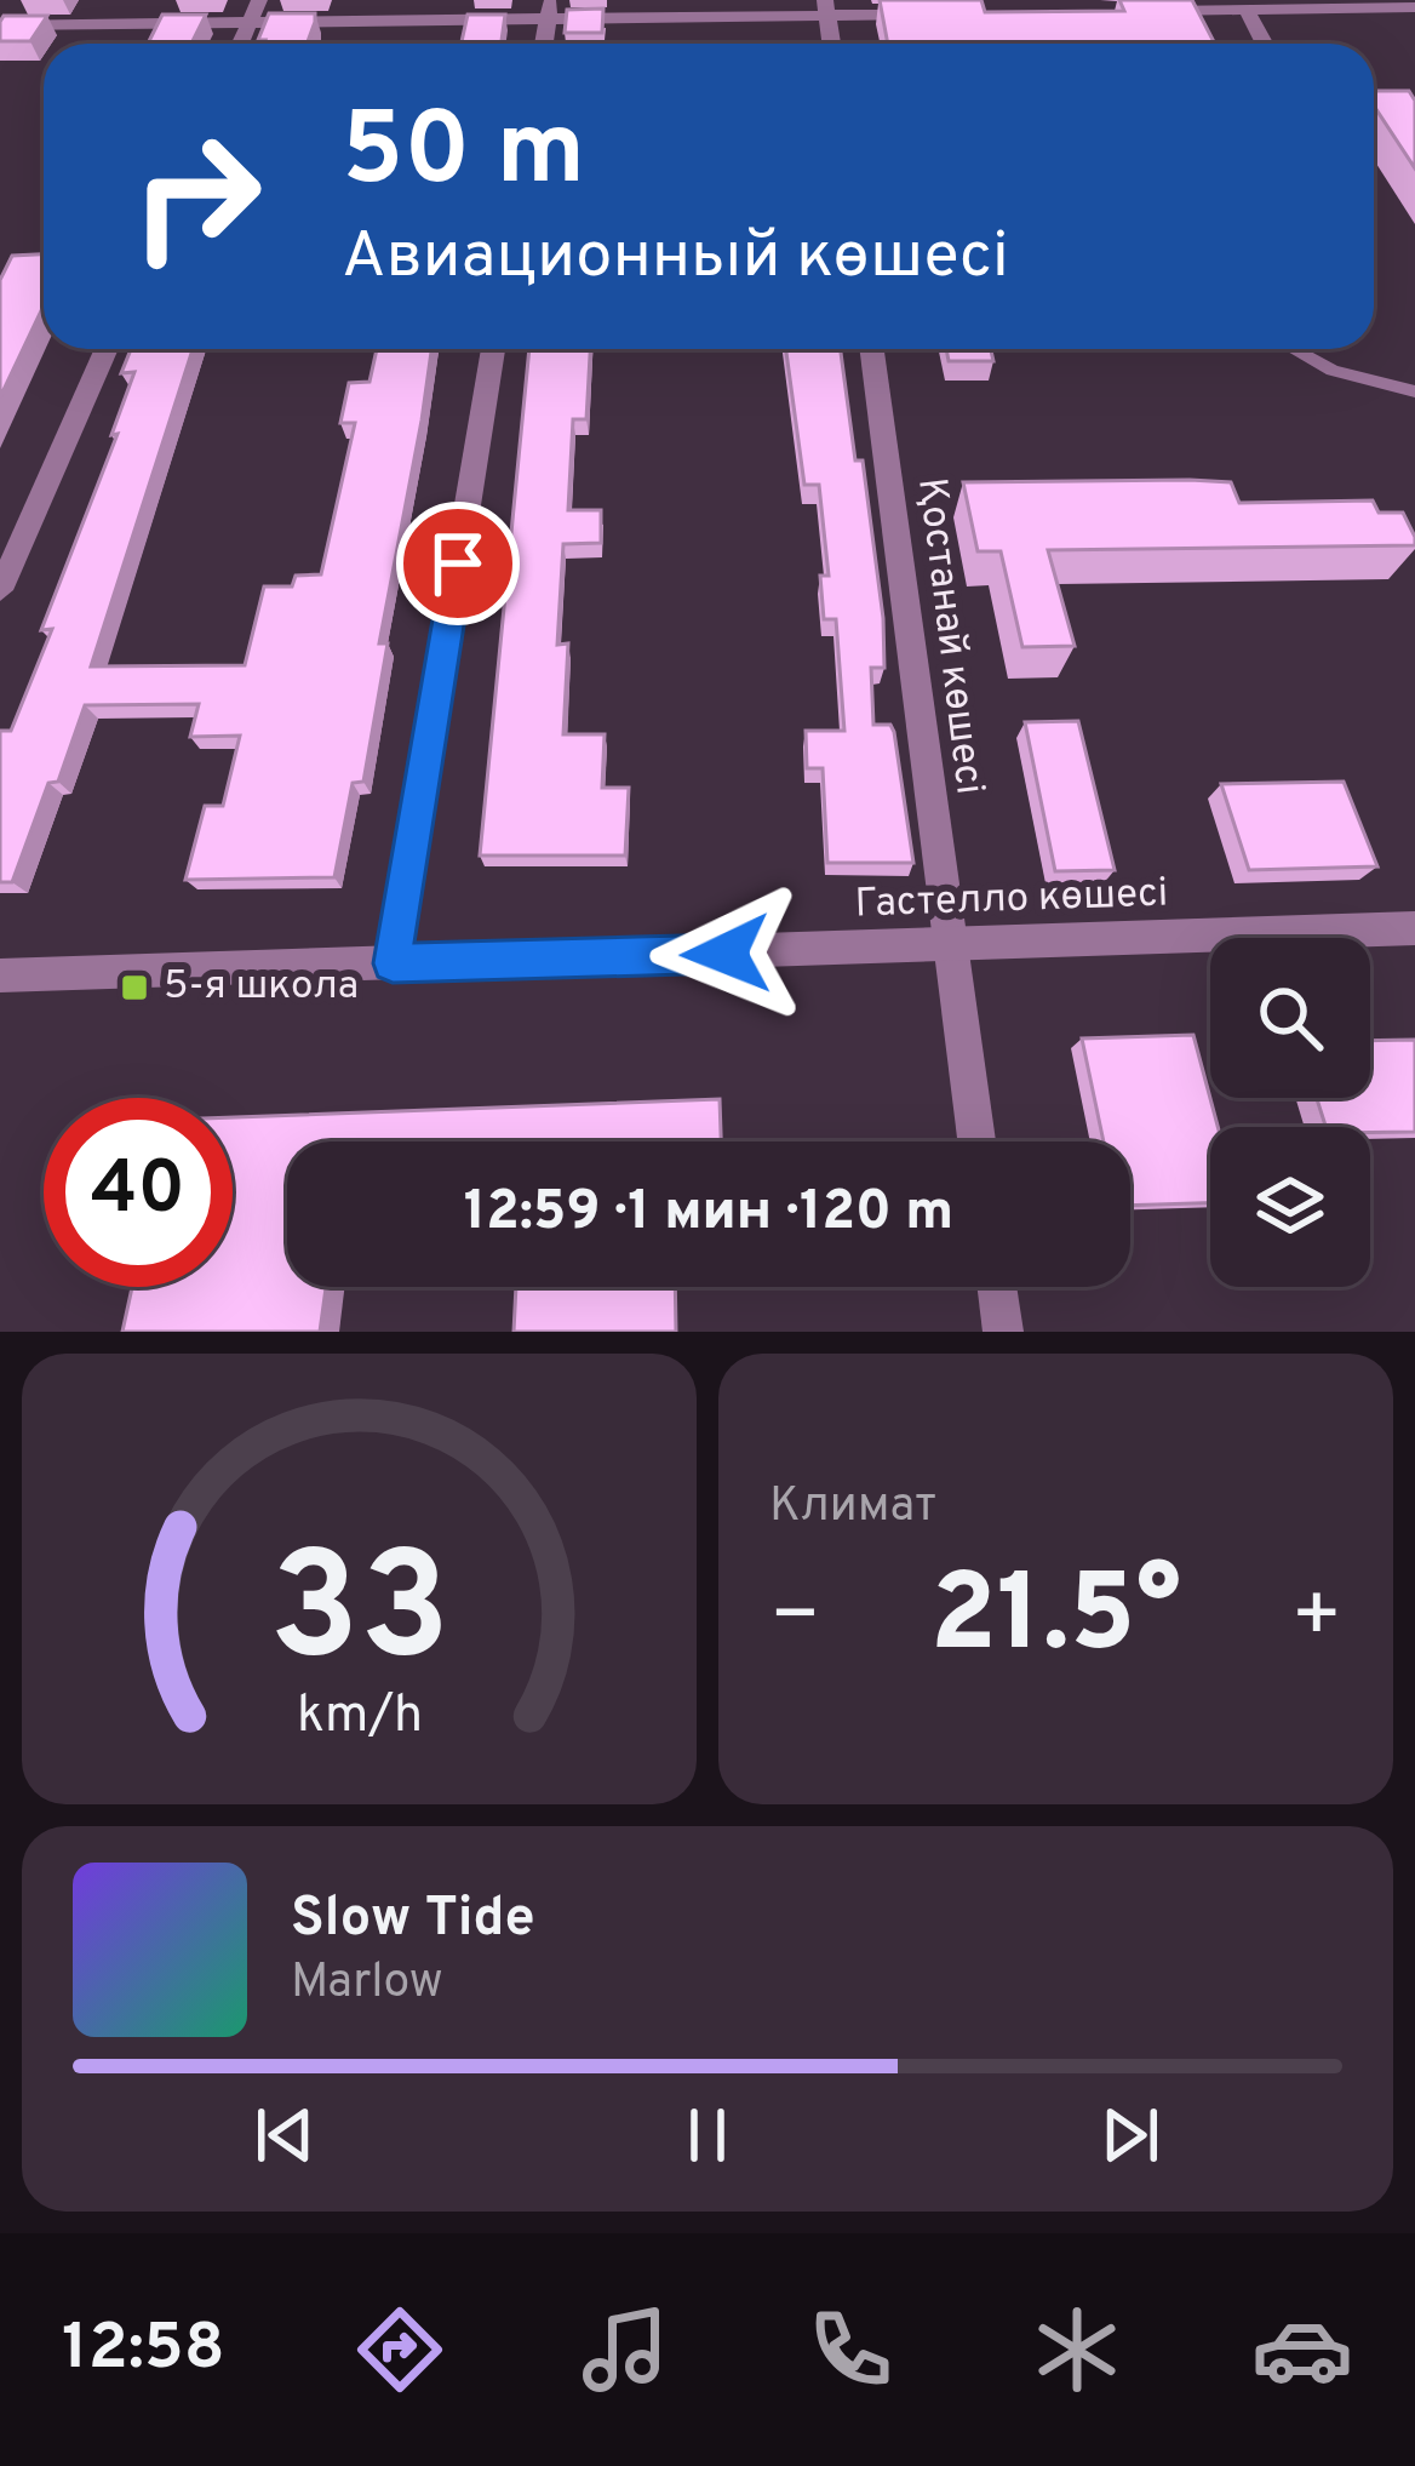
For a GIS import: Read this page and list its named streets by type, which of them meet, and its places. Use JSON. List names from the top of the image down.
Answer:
{
  "streets": {
    "street": ["Қостанай көшесі", "Гастелло көшесі"]
  },
  "crossings": [
    ["Қостанай көшесі", "Гастелло көшесі"]
  ],
  "places": {
    "transit": ["5-я школа"]
  },
  "page": {
    "turn": ["50 m", "Авиационный көшесі"],
    "limit": "40",
    "trip": "12:59 · 1 мин · 120 m",
    "tile": "Климат",
    "heat": ["−", "21.5°", "+"],
    "song": ["Slow Tide", "Marlow"],
    "tabs": "12:58",
    "gauge": ["33", "km/h"]
  }
}
